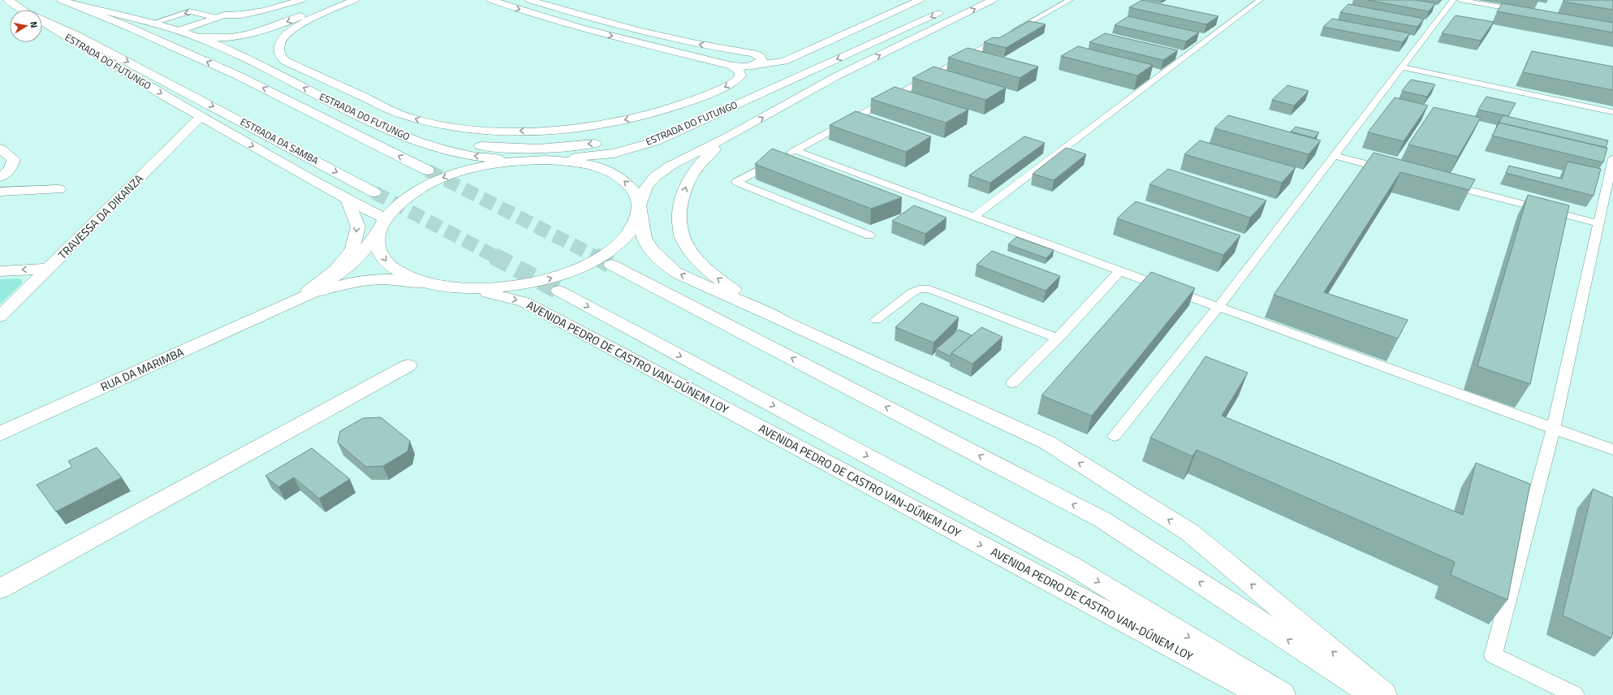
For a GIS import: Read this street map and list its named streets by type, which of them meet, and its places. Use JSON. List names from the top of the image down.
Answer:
{
  "streets": {
    "main road": [
      "ESTRADA DO FUTUNGO",
      "ESTRADA DA SAMBA",
      "TRAVESSA DA DIKANZA",
      "AVENIDA PEDRO DE CASTRO VAN-DÚNEM LOY",
      "RUA DA MARIMBA"
    ]
  },
  "crossings": [
    ["ESTRADA DO FUTUNGO", "ESTRADA DA SAMBA"],
    ["ESTRADA DO FUTUNGO", "TRAVESSA DA DIKANZA"],
    ["ESTRADA DO FUTUNGO", "RUA DA MARIMBA"]
  ],
  "one_way": ["ESTRADA DA SAMBA"],
  "north": "right"
}
